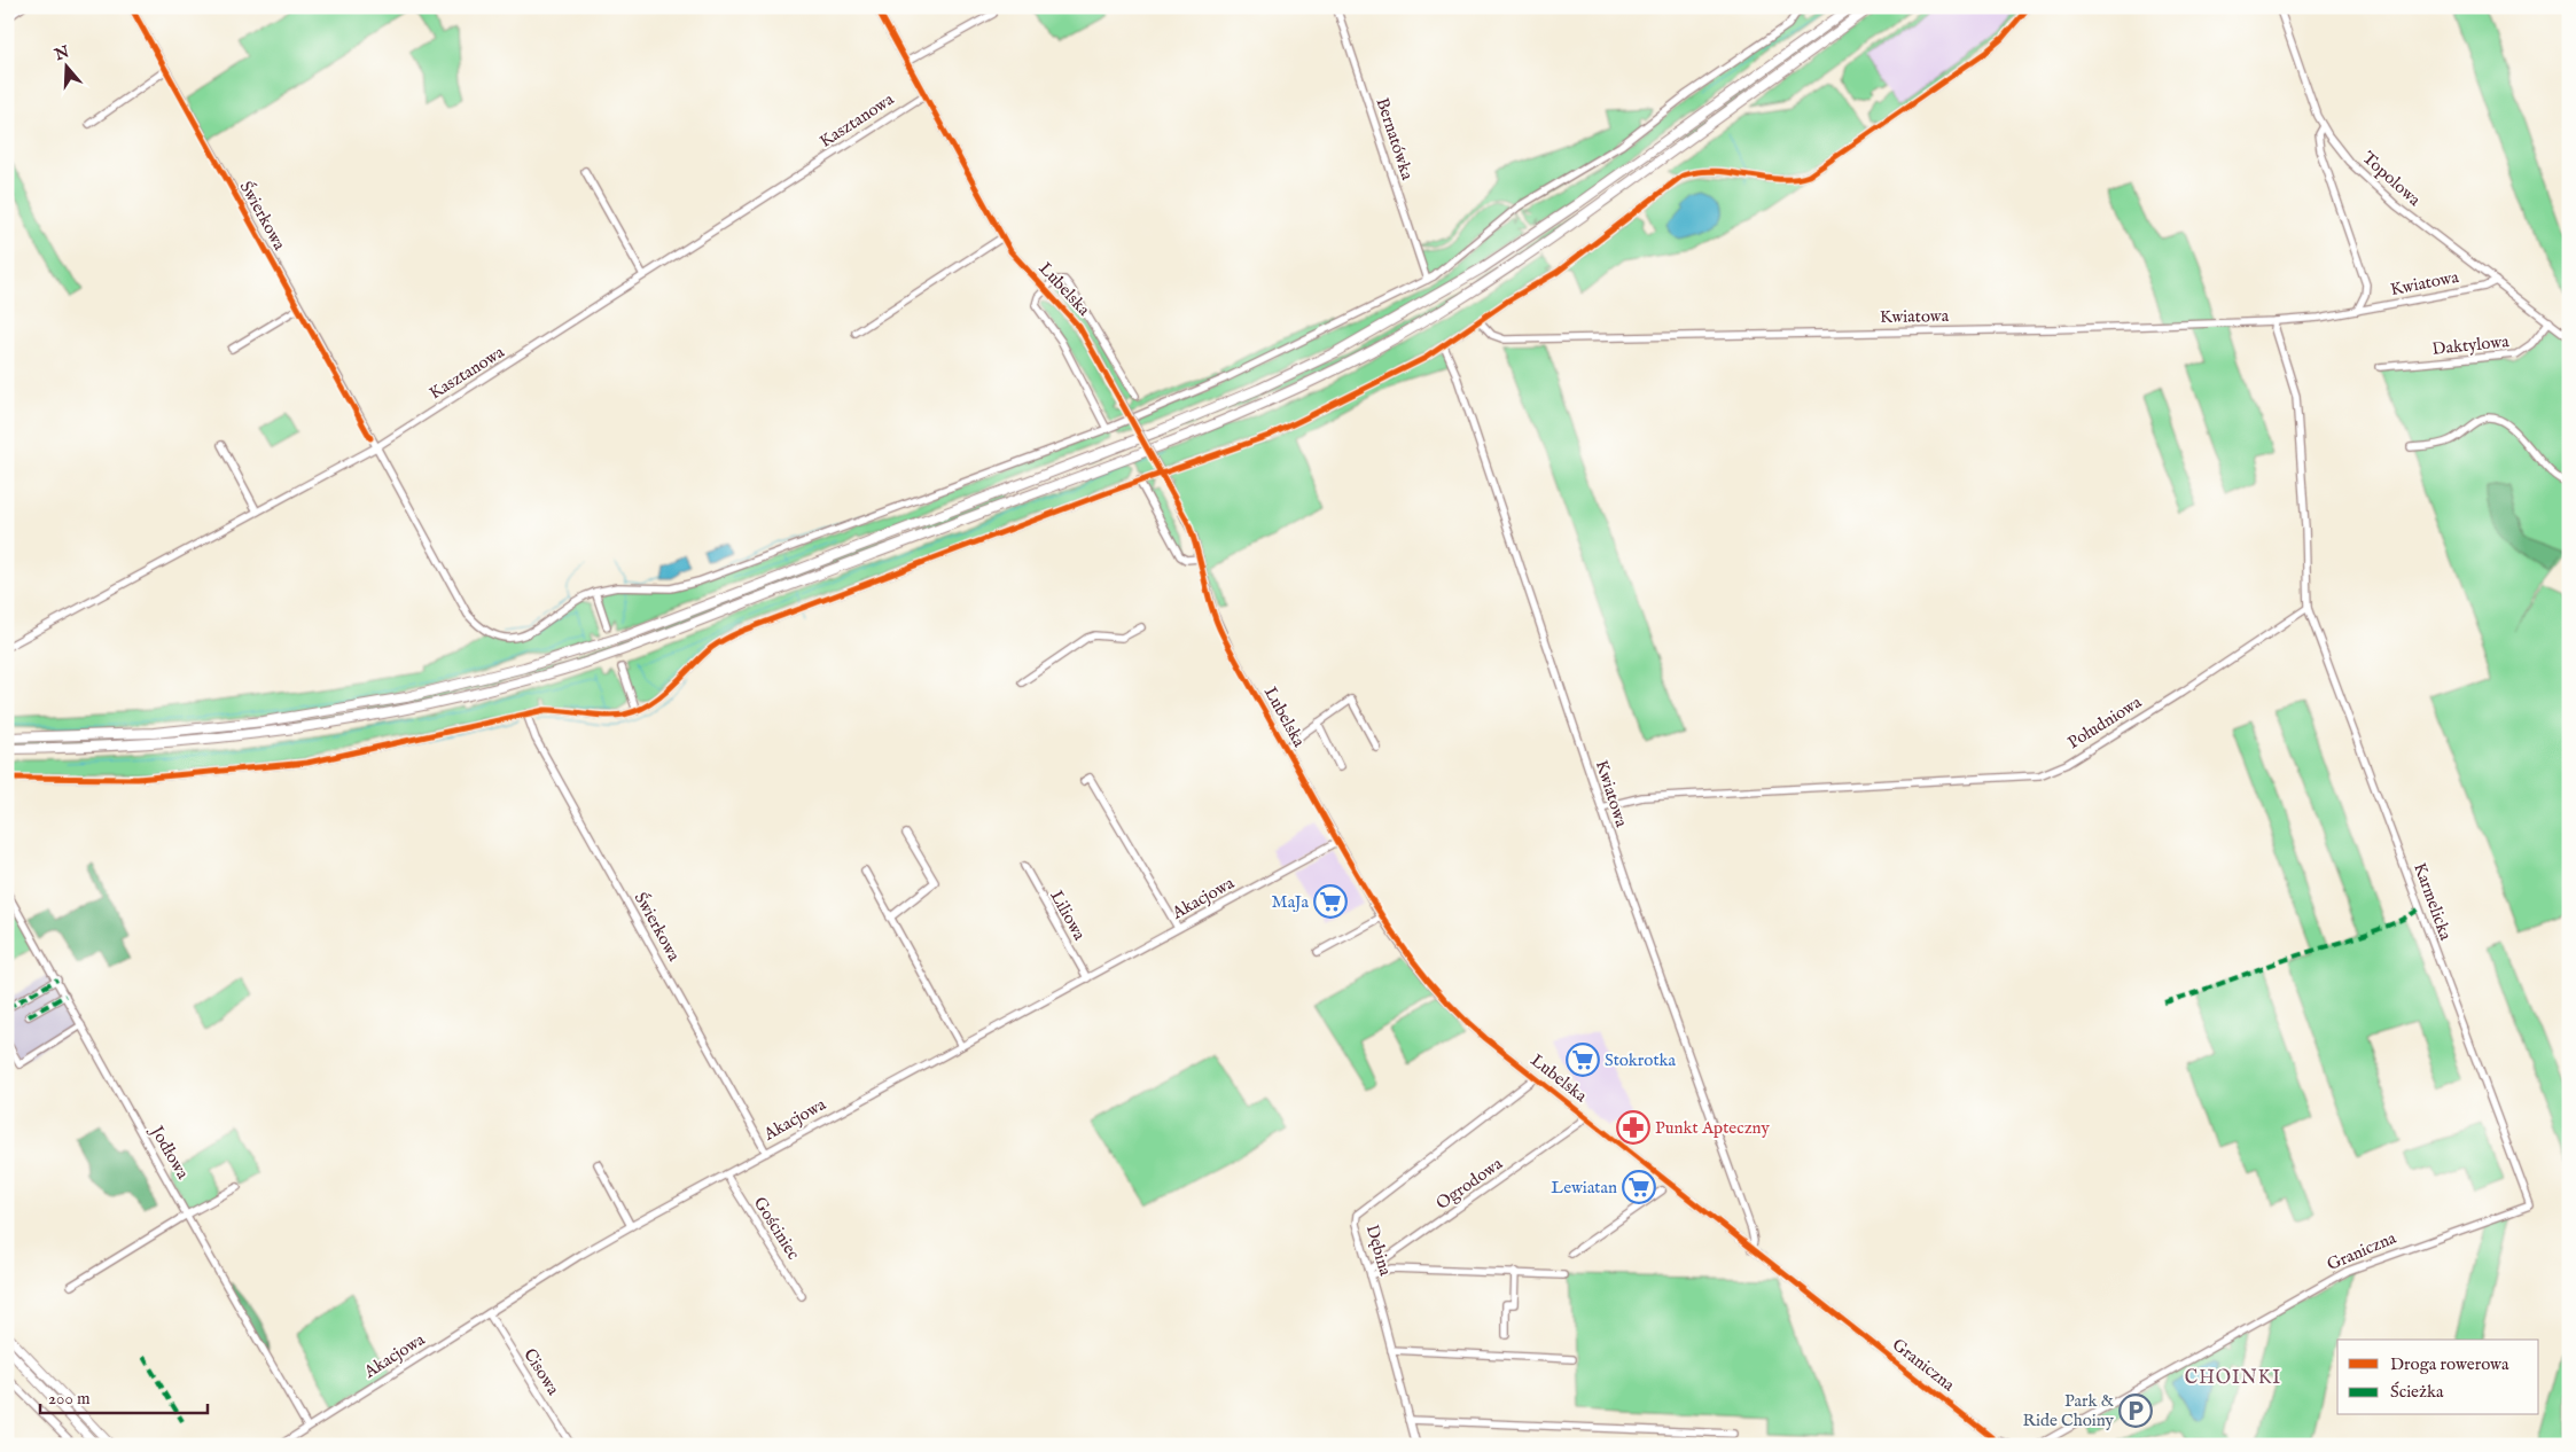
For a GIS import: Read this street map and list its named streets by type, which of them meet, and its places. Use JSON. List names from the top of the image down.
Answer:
{
  "streets": {
    "street": [
      "Kasztanowa",
      "Bernatówka",
      "Topolowa",
      "Świerkowa",
      "Kwiatowa",
      "Lubelska",
      "Daktylowa",
      "Południowa",
      "Akacjowa",
      "Karmelicka",
      "Liliowa",
      "Jodłowa",
      "Ogrodowa",
      "Gościniec",
      "Dębina",
      "Graniczna",
      "Cisowa"
    ]
  },
  "crossings": [
    ["Kasztanowa", "Świerkowa"],
    ["Kasztanowa", "Lubelska"],
    ["Topolowa", "Kwiatowa"],
    ["Topolowa", "Daktylowa"],
    ["Świerkowa", "Akacjowa"],
    ["Kwiatowa", "Lubelska"],
    ["Kwiatowa", "Południowa"],
    ["Lubelska", "Akacjowa"],
    ["Lubelska", "Ogrodowa"],
    ["Lubelska", "Dębina"],
    ["Lubelska", "Graniczna"],
    ["Południowa", "Karmelicka"],
    ["Akacjowa", "Liliowa"],
    ["Akacjowa", "Jodłowa"],
    ["Akacjowa", "Gościniec"],
    ["Akacjowa", "Cisowa"],
    ["Karmelicka", "Graniczna"],
    ["Ogrodowa", "Dębina"]
  ],
  "districts": ["CHOINKI"],
  "places": {
    "supermarket": ["MaJa", "Stokrotka", "Lewiatan"],
    "pharmacy": ["Punkt Apteczny"],
    "parking": ["Park & Ride Choiny"]
  },
  "legend": ["Droga rowerowa", "Ścieżka"],
  "scale_bar": "200 m",
  "north": "top"
}
